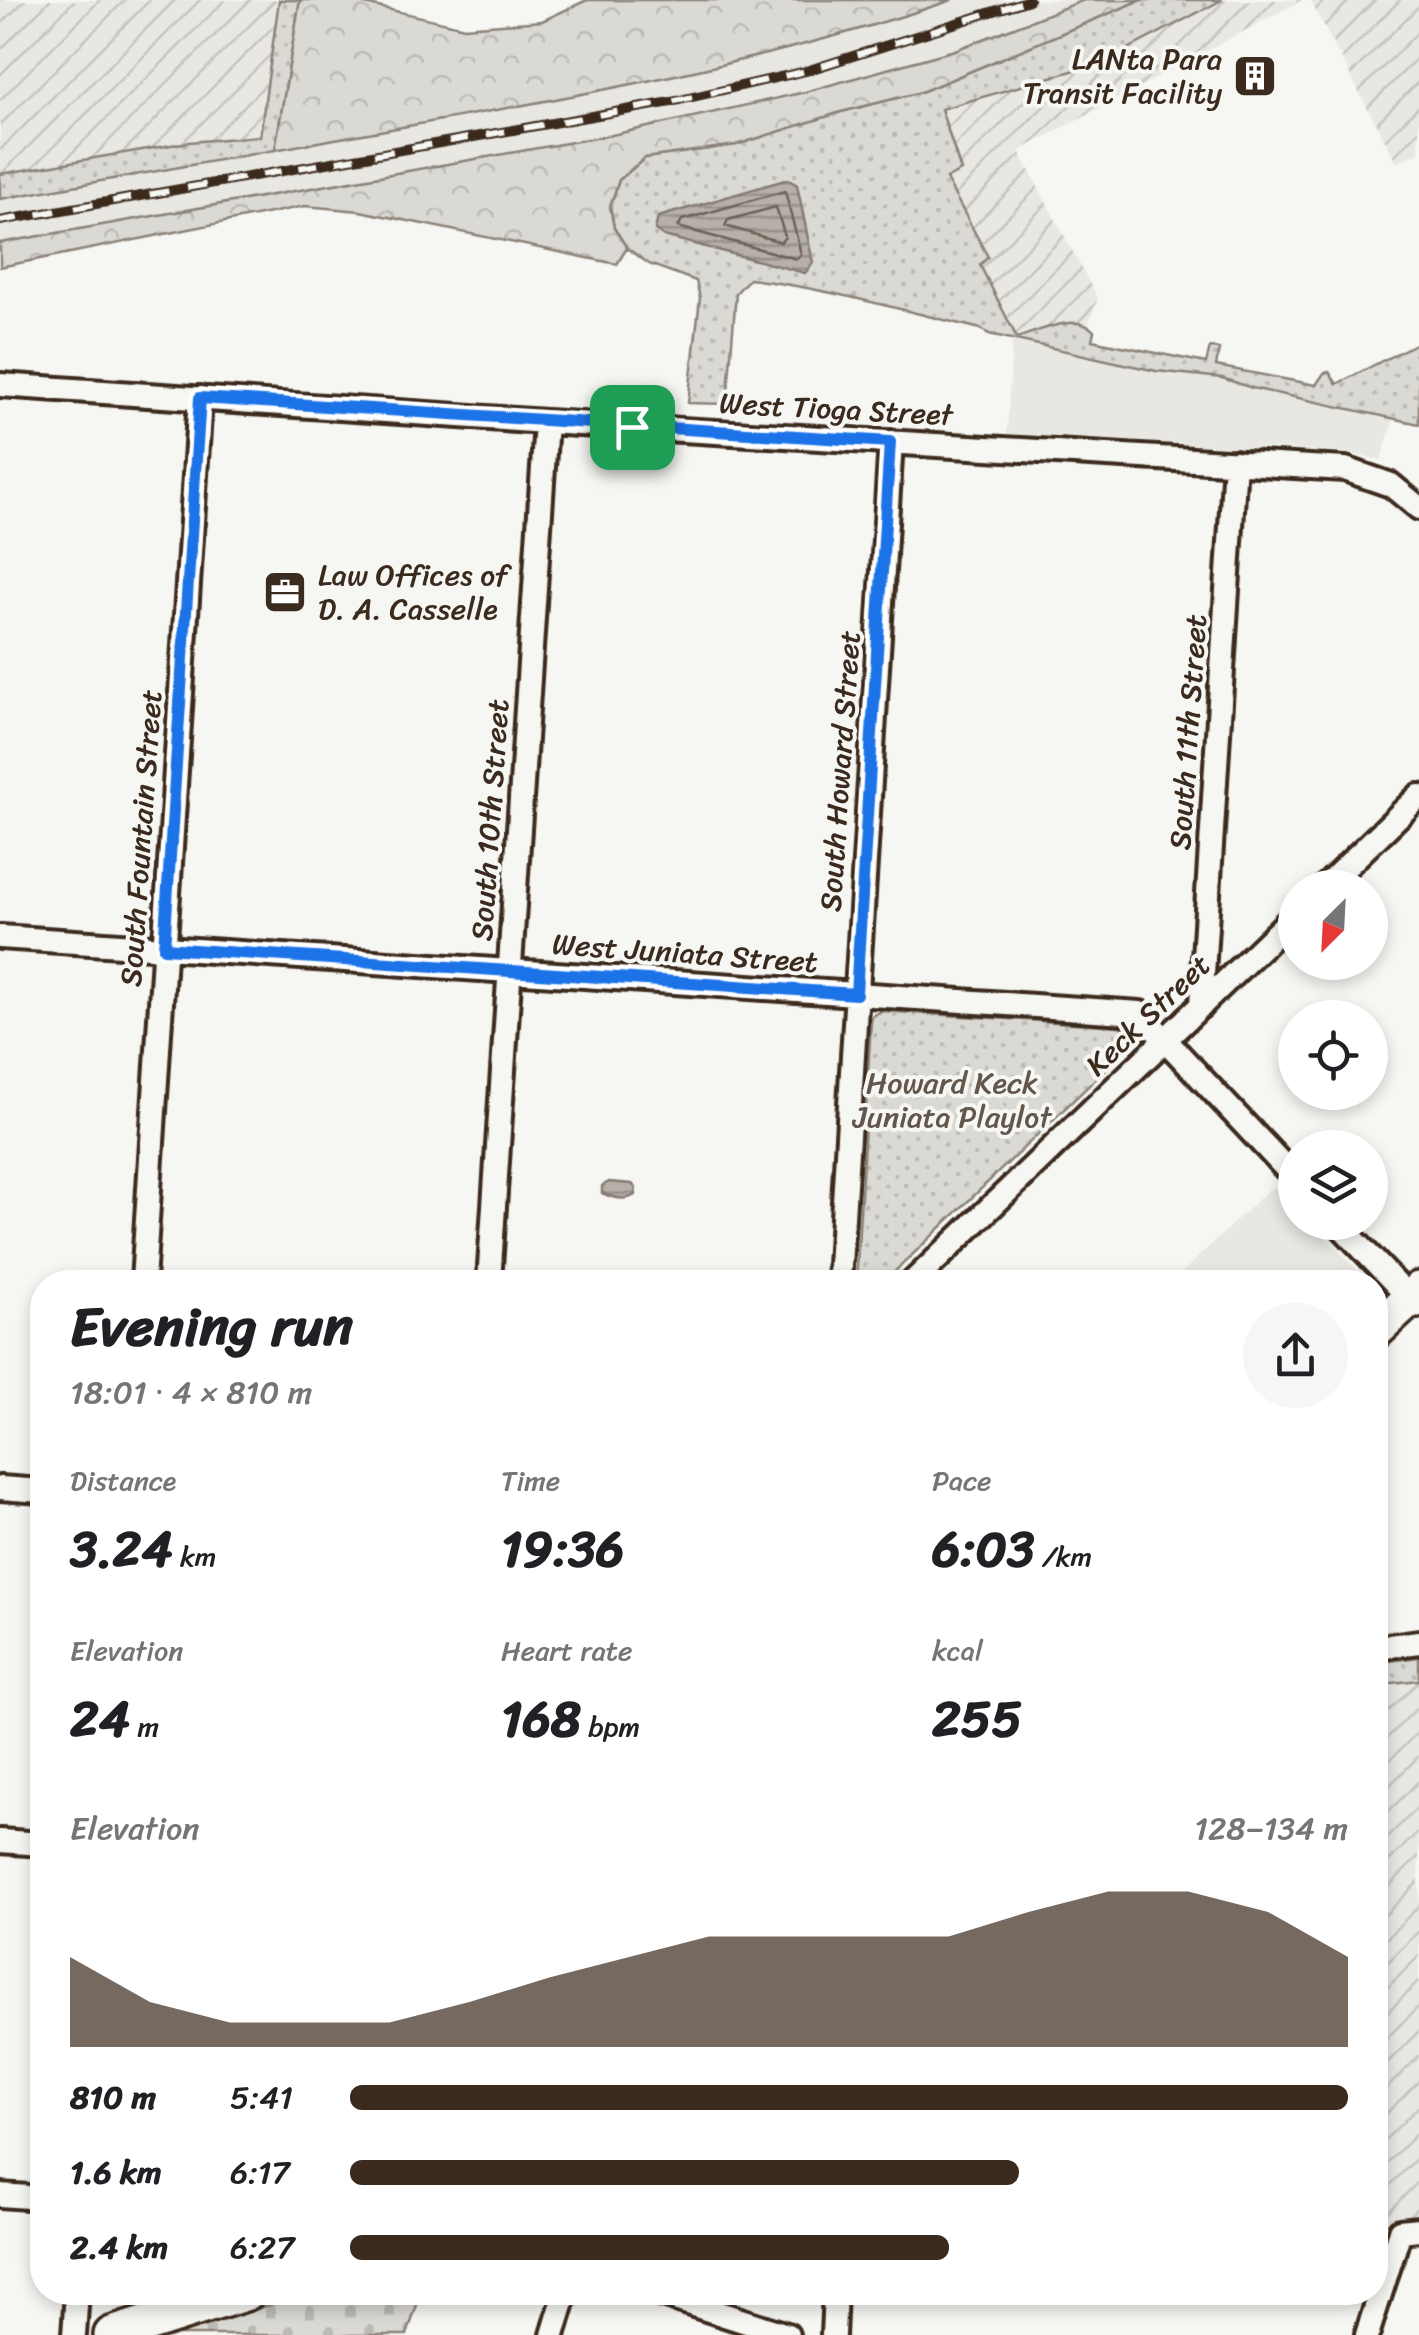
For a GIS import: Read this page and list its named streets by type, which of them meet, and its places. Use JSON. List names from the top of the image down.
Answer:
{
  "streets": {
    "street": [
      "West Tioga Street",
      "South 11th Street",
      "South Howard Street",
      "South 10th Street",
      "South Fountain Street",
      "West Juniata Street",
      "Keck Street"
    ]
  },
  "crossings": [
    ["West Tioga Street", "South 11th Street"],
    ["West Tioga Street", "South Howard Street"],
    ["West Tioga Street", "South 10th Street"],
    ["West Tioga Street", "South Fountain Street"],
    ["South 11th Street", "Keck Street"],
    ["South Howard Street", "West Juniata Street"],
    ["South 10th Street", "West Juniata Street"],
    ["South Fountain Street", "West Juniata Street"],
    ["West Juniata Street", "Keck Street"]
  ],
  "parks": ["Howard Keck Juniata Playlot"],
  "places": {
    "building": ["LANta Para Transit Facility"],
    "office": ["Law Offices of D. A. Casselle"]
  },
  "north": "bottom left",
  "page": {
    "heading": ["Evening run", "18:01 · 4 × 810 m"],
    "stats": [
      ["Distance", "3.24 km"],
      ["Time", "19:36"],
      ["Pace", "6:03 /km"],
      ["Elevation", "24 m"],
      ["Heart rate", "168 bpm"],
      ["kcal", "255"]
    ],
    "chart": ["Elevation", "128–134 m"],
    "list": [
      {
        "name": "810 m",
        "note": "5:41"
      },
      {
        "name": "1.6 km",
        "note": "6:17"
      },
      {
        "name": "2.4 km",
        "note": "6:27"
      }
    ]
  }
}
